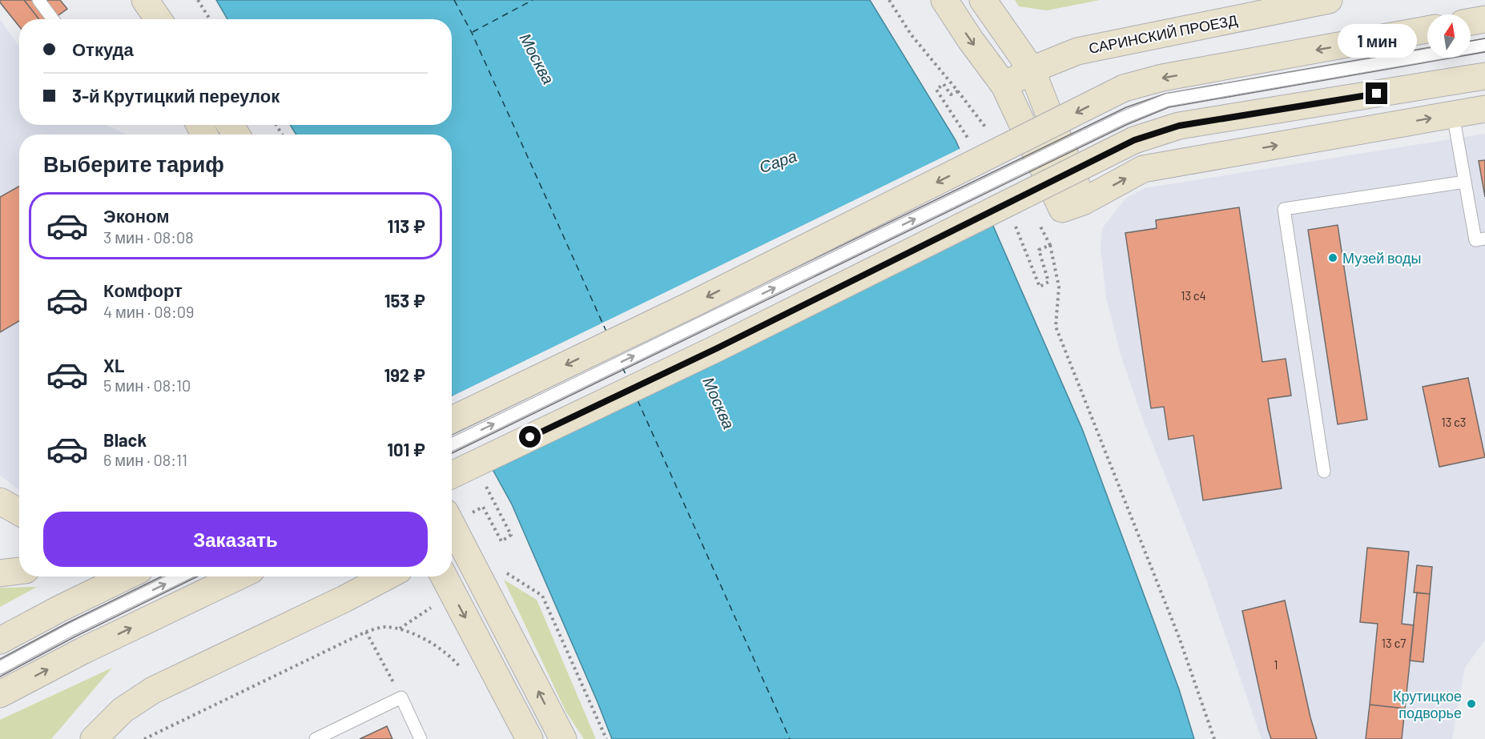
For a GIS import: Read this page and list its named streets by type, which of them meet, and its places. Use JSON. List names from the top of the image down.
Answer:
{
  "streets": {
    "main road": ["САРИНСКИЙ ПРОЕЗД"]
  },
  "water": ["Москва", "Сара"],
  "places": ["Музей воды", "Крутицкое подворье"],
  "house_numbers": [
    "13 с4",
    "13 с3",
    "13 с7",
    "1"
  ],
  "north": "top",
  "page": {
    "banner": ["Откуда", "3-й Крутицкий переулок"],
    "bubble": "1 мин",
    "heading": "Выберите тариф",
    "list": [
      {
        "name": "Эконом",
        "note": "3 мин · 08:08",
        "value": "113 ₽"
      },
      {
        "name": "Комфорт",
        "note": "4 мин · 08:09",
        "value": "153 ₽"
      },
      {
        "name": "XL",
        "note": "5 мин · 08:10",
        "value": "192 ₽"
      },
      {
        "name": "Black",
        "note": "6 мин · 08:11",
        "value": "101 ₽"
      }
    ],
    "buttons": "Заказать"
  }
}
